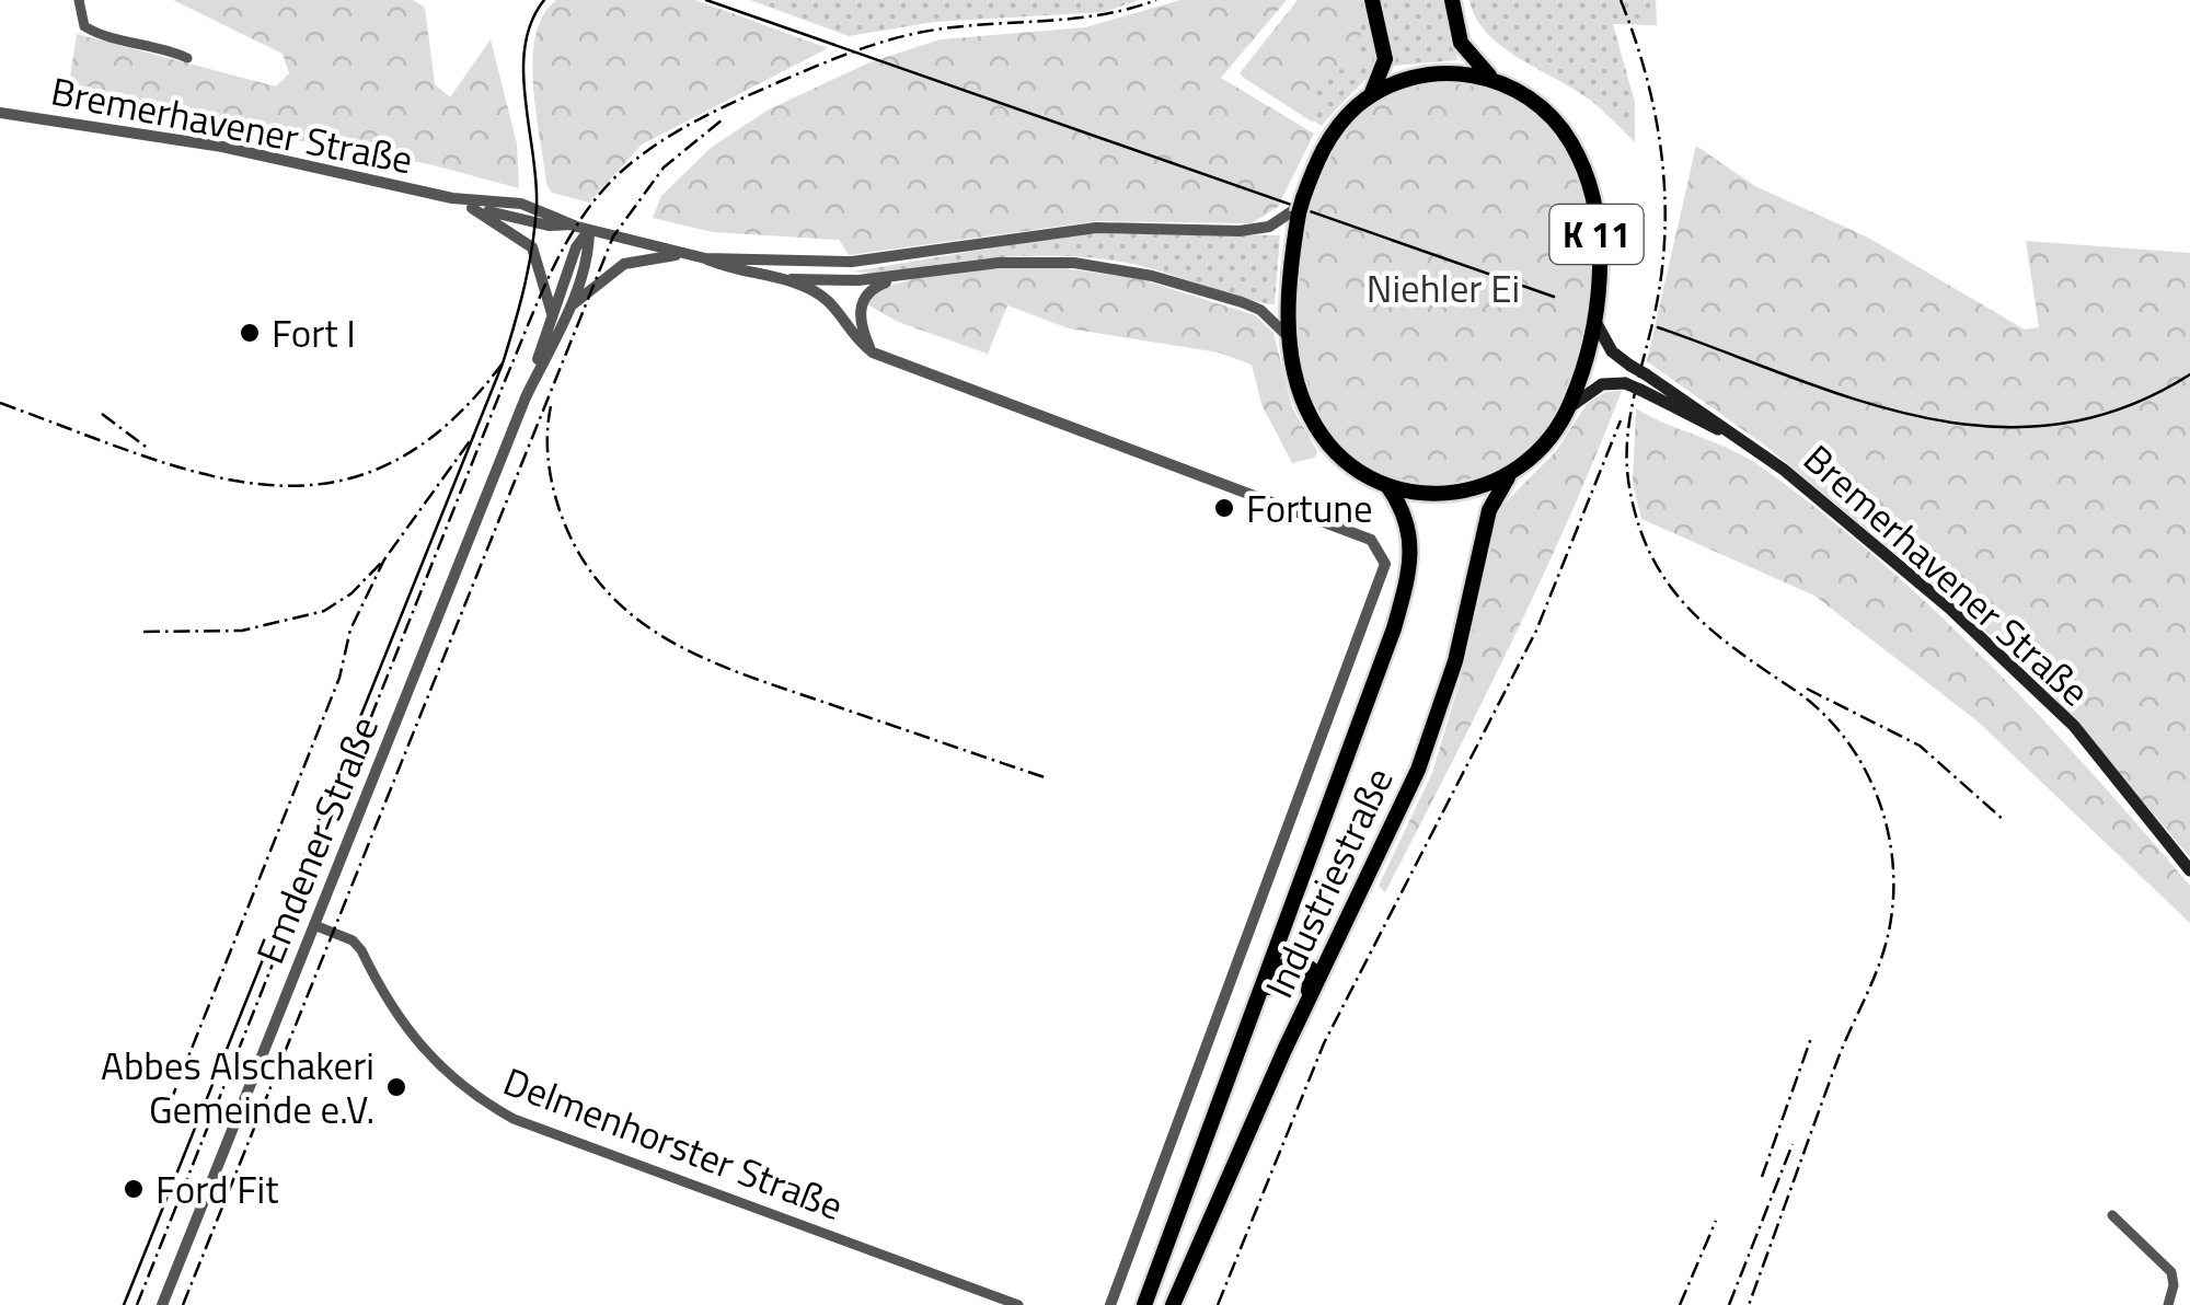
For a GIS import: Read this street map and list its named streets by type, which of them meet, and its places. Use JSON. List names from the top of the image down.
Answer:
{
  "streets": {
    "highway": ["K 11", "Industriestraße"],
    "main road": ["Bremerhavener Straße"],
    "street": ["Emdener Straße", "Delmenhorster Straße"]
  },
  "crossings": [
    ["Bremerhavener Straße", "K 11"],
    ["Bremerhavener Straße", "Emdener Straße"],
    ["Bremerhavener Straße", "Industriestraße"],
    ["K 11", "Industriestraße"],
    ["Emdener Straße", "Delmenhorster Straße"]
  ],
  "parks": ["Niehler Ei"],
  "places": [
    "Fort I",
    "Fortune",
    "Abbes Alschakeri Gemeinde e.V.",
    "Ford Fit"
  ]
}
